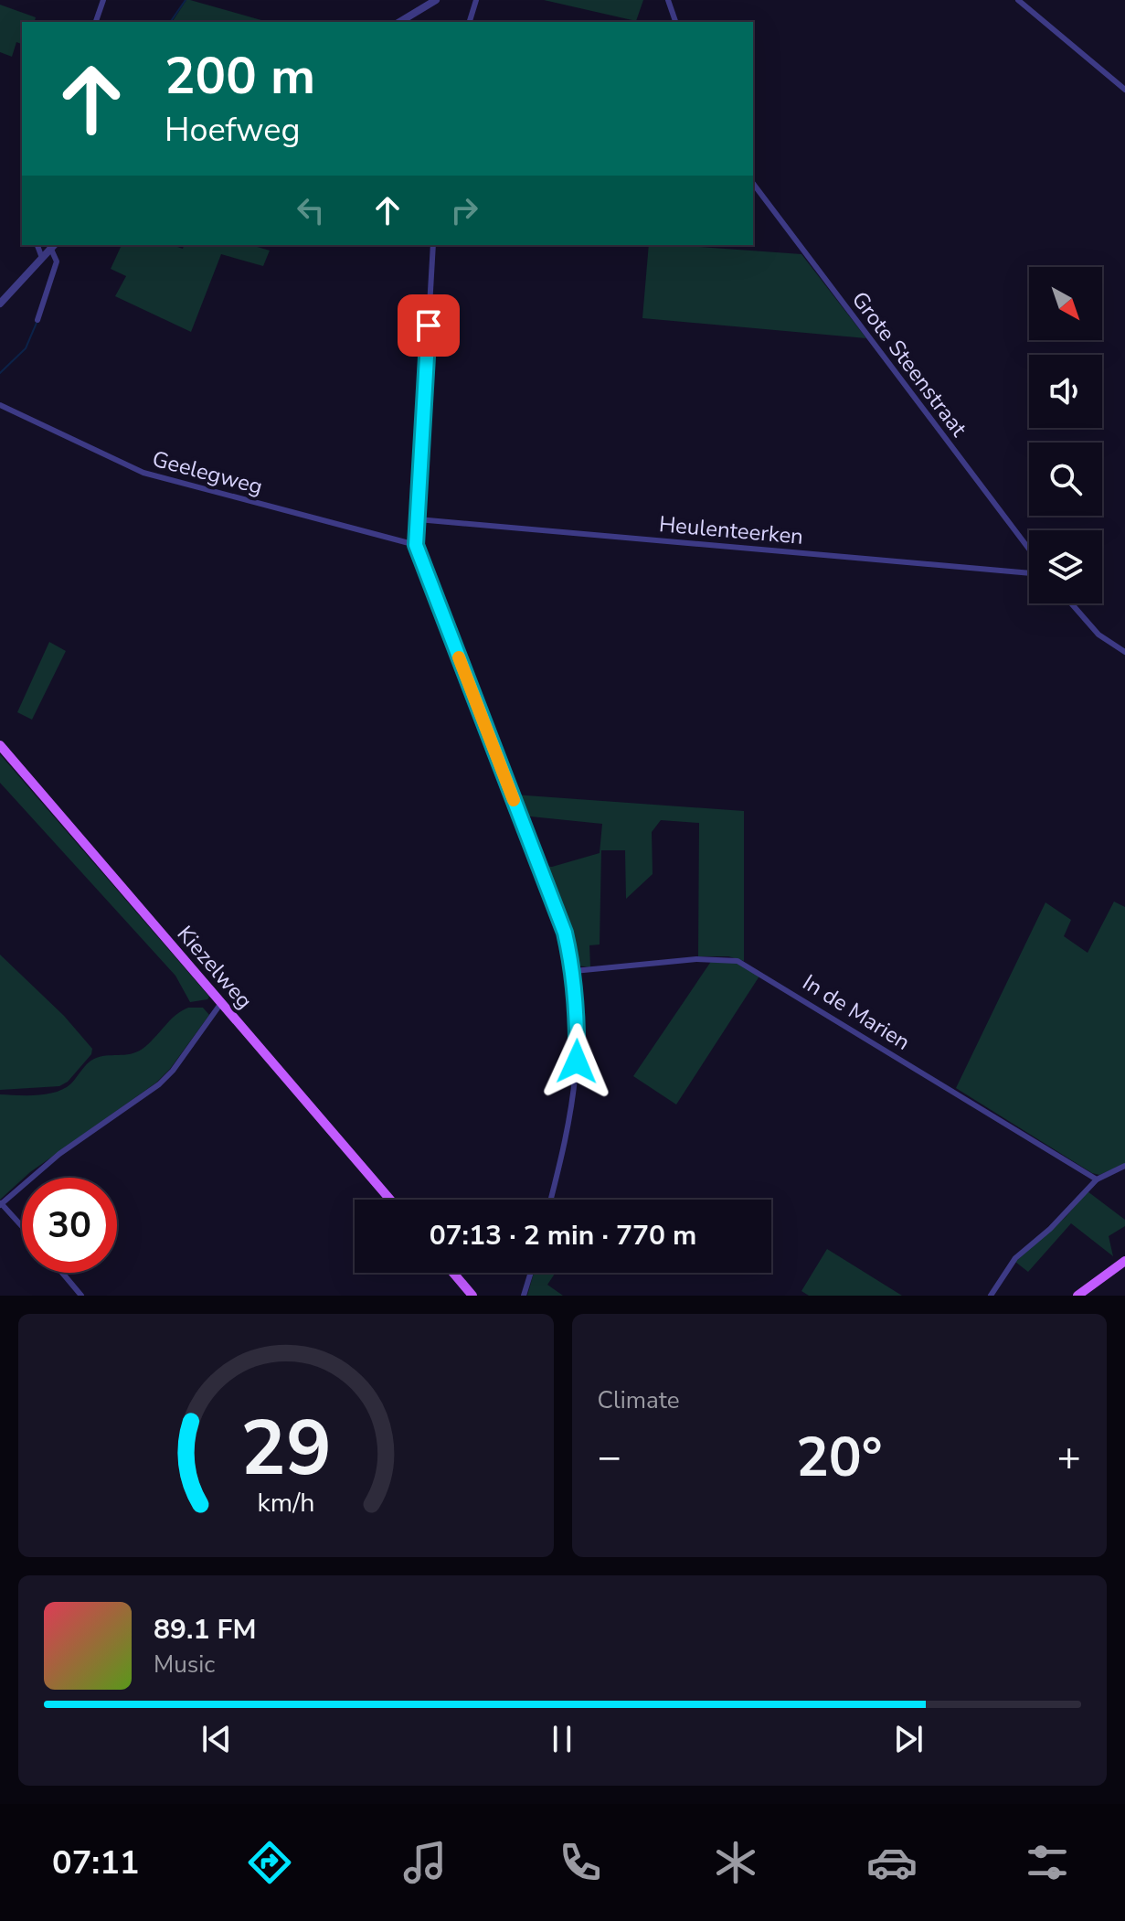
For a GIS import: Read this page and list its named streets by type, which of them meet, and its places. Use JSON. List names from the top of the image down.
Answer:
{
  "streets": {
    "main road": ["Kiezelweg"],
    "street": [
      "Grote Steenstraat",
      "Geelegweg",
      "Heulenteerken",
      "In de Marien"
    ]
  },
  "north": "bottom right",
  "page": {
    "turn": ["200 m", "Hoefweg"],
    "limit": "30",
    "trip": "07:13 · 2 min · 770 m",
    "tile": "Climate",
    "heat": ["−", "20°", "+"],
    "song": ["89.1 FM", "Music"],
    "tabs": "07:11",
    "gauge": ["29", "km/h"]
  }
}
